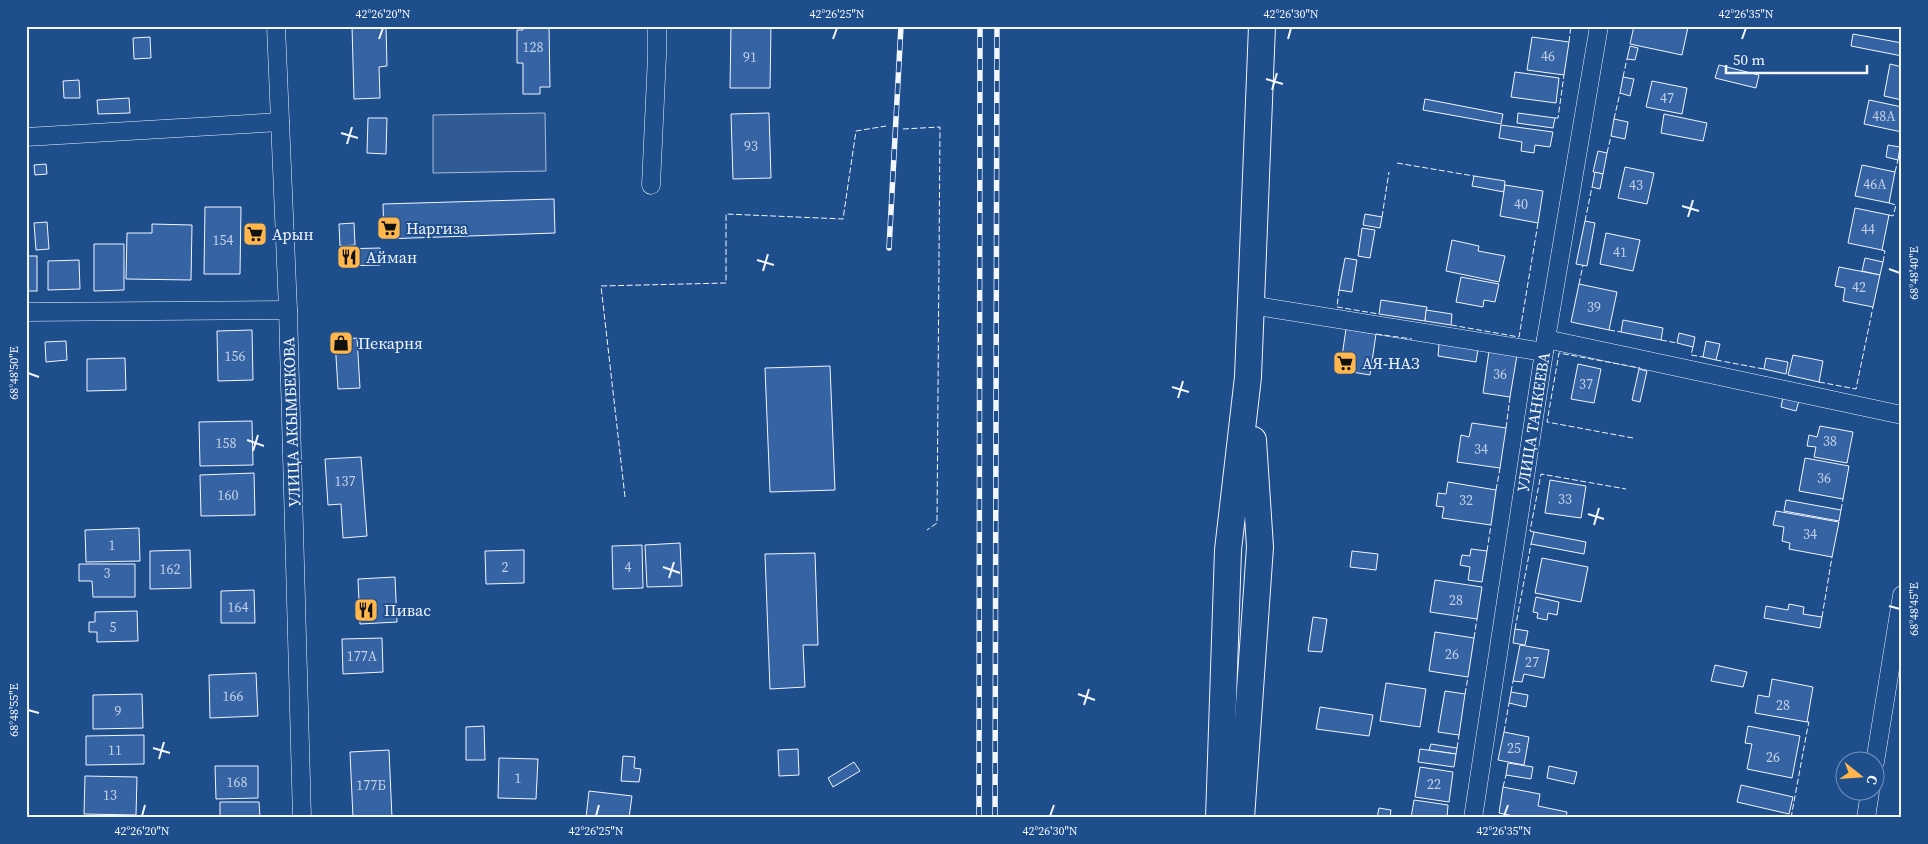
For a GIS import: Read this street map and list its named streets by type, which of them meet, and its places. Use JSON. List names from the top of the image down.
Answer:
{
  "streets": {
    "street": ["УЛИЦА АКЫМБЕКОВА", "УЛИЦА ТАНКЕЕВА"]
  },
  "places": {
    "supermarket": ["Наргиза", "Арын", "АЯ-НАЗ"],
    "restaurant": ["Айман", "Пивас"],
    "shop": ["Пекарня"]
  },
  "house_numbers": [
    "128",
    "46",
    "91",
    "47",
    "48А",
    "93",
    "46А",
    "43",
    "40",
    "44",
    "154",
    "41",
    "42",
    "39",
    "156",
    "36",
    "37",
    "38",
    "158",
    "34",
    "36",
    "137",
    "160",
    "33",
    "32",
    "34",
    "1",
    "2",
    "4",
    "162",
    "3",
    "28",
    "164",
    "5",
    "26",
    "177А",
    "27",
    "166",
    "28",
    "9",
    "25",
    "11",
    "26",
    "1",
    "168",
    "22",
    "177Б",
    "13"
  ],
  "scale_bar": "50 m",
  "north": "right",
  "coordinates": [
    "42°26'20\"N",
    "42°26'25\"N",
    "42°26'30\"N",
    "42°26'35\"N",
    "68°48'40\"E",
    "68°48'50\"E",
    "68°48'45\"E",
    "68°48'55\"E"
  ]
}
